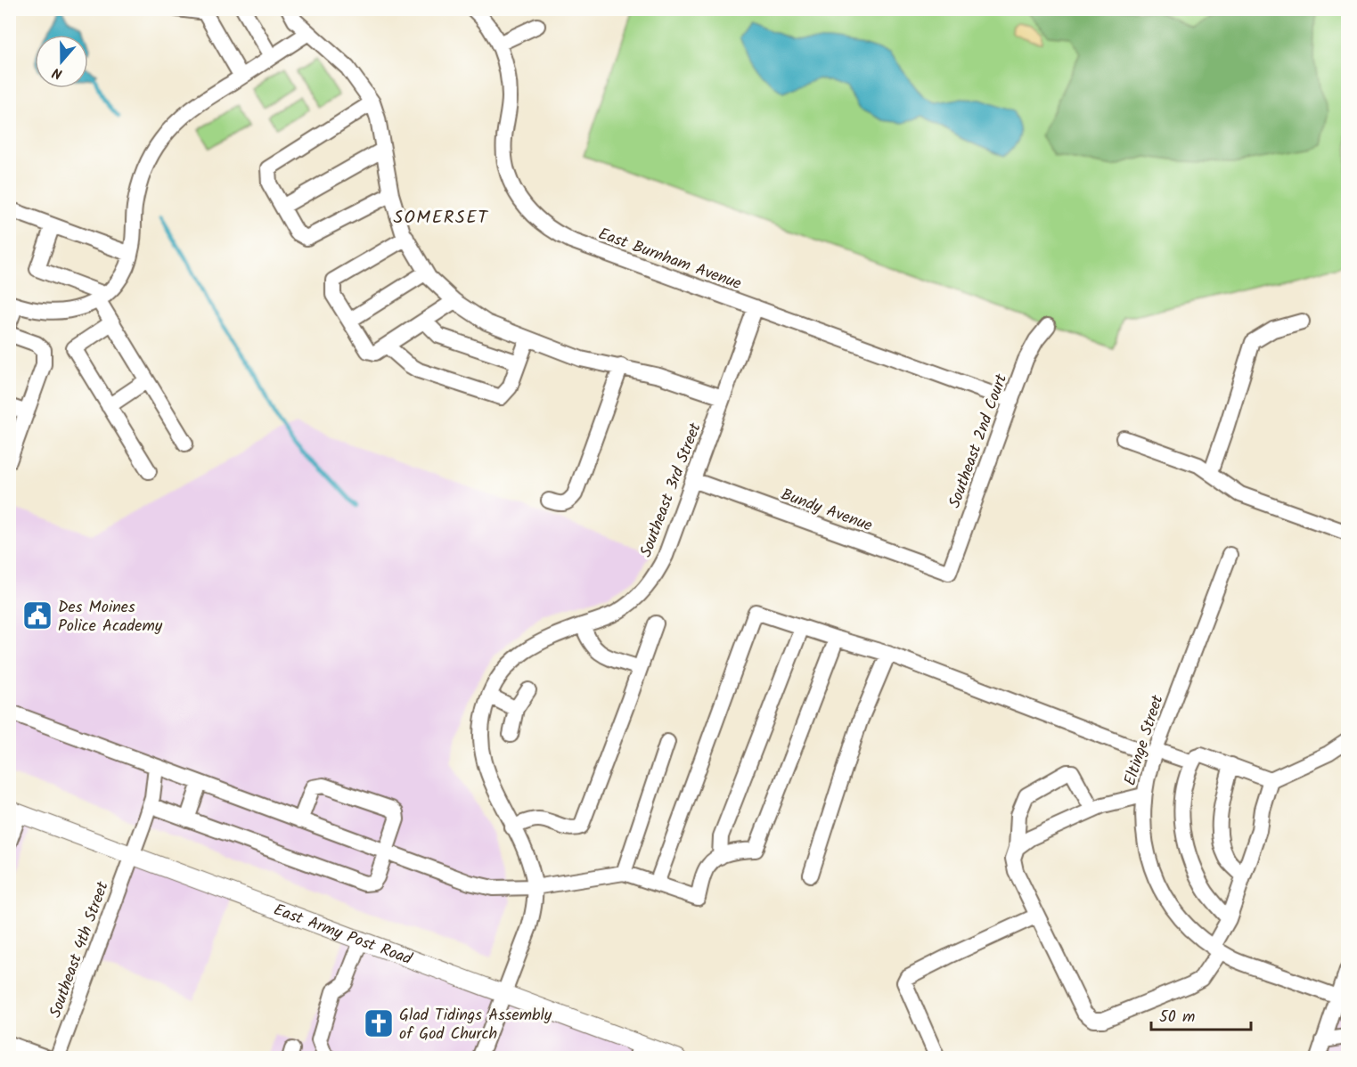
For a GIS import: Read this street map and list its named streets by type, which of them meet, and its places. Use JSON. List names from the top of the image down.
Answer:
{
  "streets": {
    "main road": ["East Army Post Road"],
    "street": [
      "East Burnham Avenue",
      "Southeast 2nd Court",
      "Southeast 3rd Street",
      "Bundy Avenue",
      "Eltinge Street",
      "Southeast 4th Street"
    ]
  },
  "crossings": [
    ["East Burnham Avenue", "Southeast 2nd Court"],
    ["East Burnham Avenue", "Southeast 3rd Street"],
    ["Southeast 2nd Court", "Bundy Avenue"],
    ["Southeast 3rd Street", "Bundy Avenue"],
    ["Southeast 3rd Street", "East Army Post Road"],
    ["East Army Post Road", "Southeast 4th Street"]
  ],
  "districts": ["SOMERSET"],
  "places": {
    "public building": ["Des Moines Police Academy"],
    "church": ["Glad Tidings Assembly of God Church"]
  },
  "scale_bar": "50 m",
  "north": "bottom"
}
